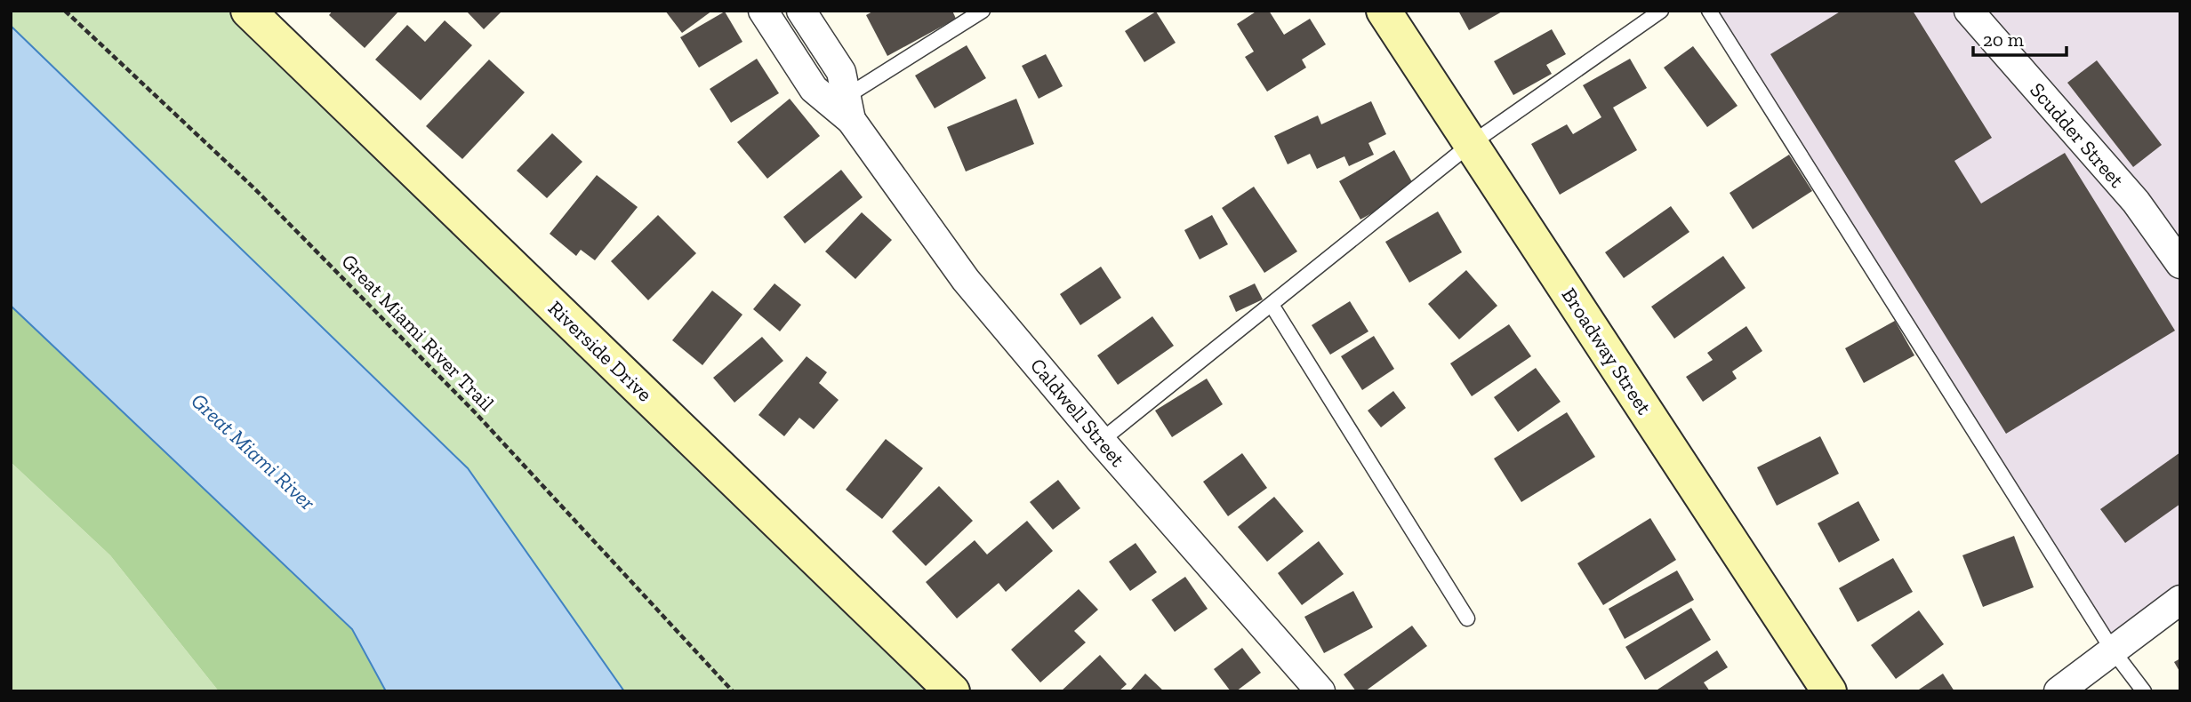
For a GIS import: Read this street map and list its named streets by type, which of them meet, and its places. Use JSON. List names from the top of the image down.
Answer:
{
  "streets": {
    "main road": ["Riverside Drive", "Broadway Street"],
    "street": ["Scudder Street", "Caldwell Street"],
    "path": ["Great Miami River Trail"]
  },
  "water": ["Great Miami River"],
  "scale_bar": "20 m"
}
